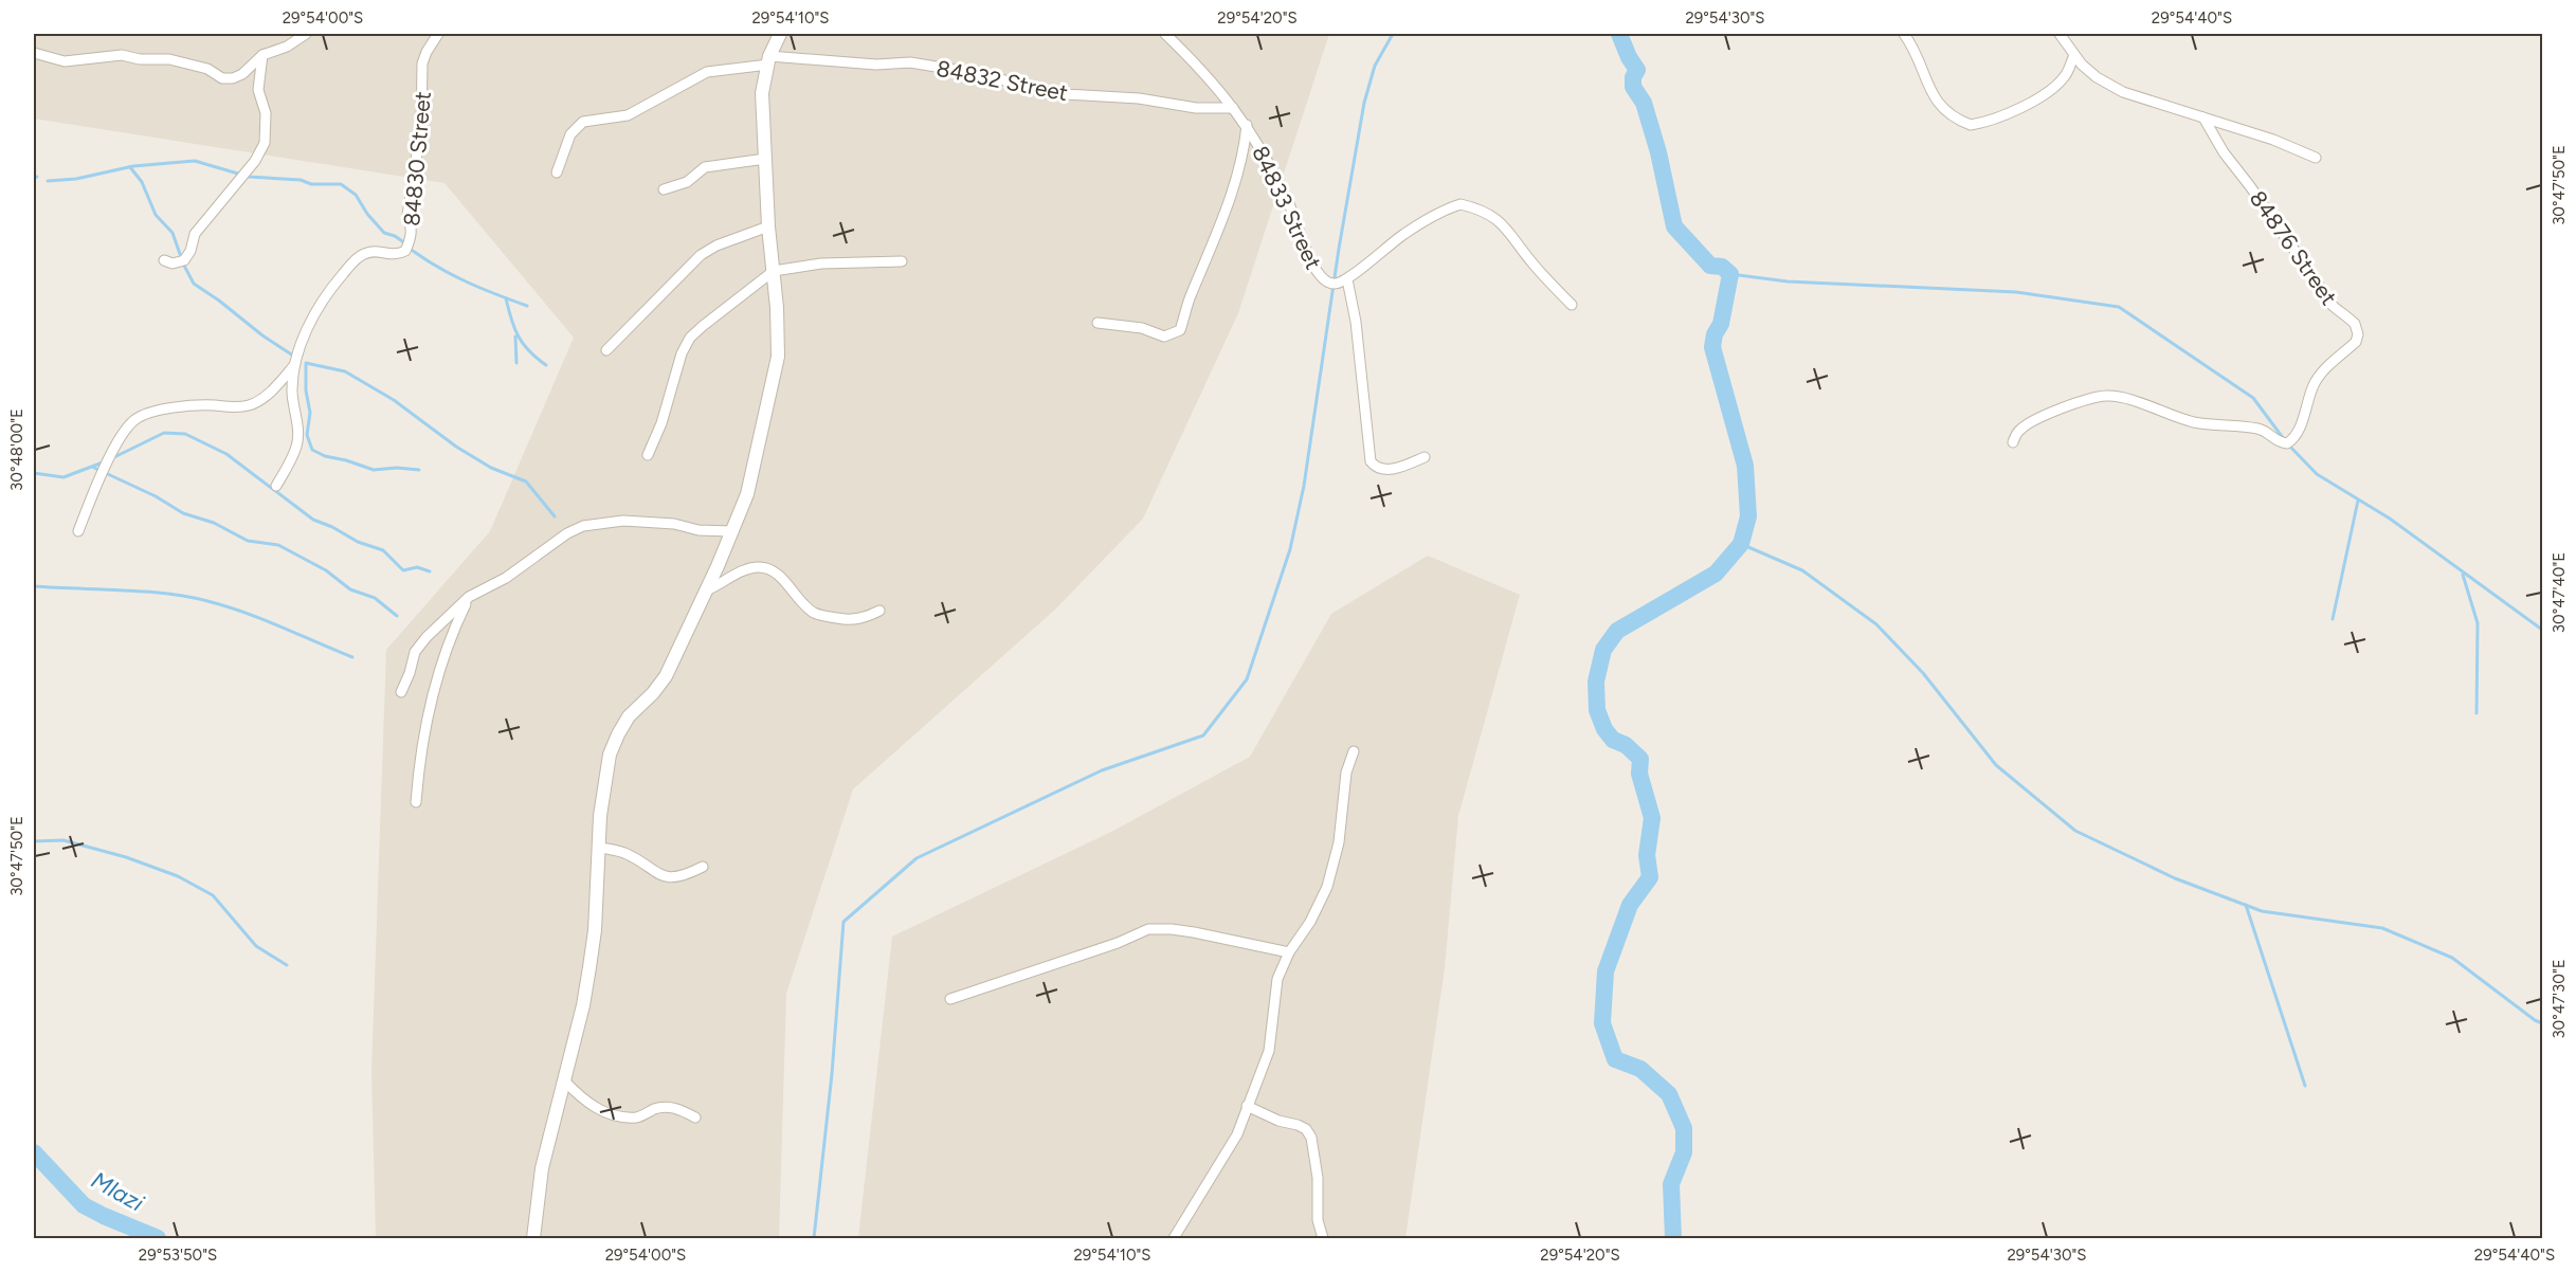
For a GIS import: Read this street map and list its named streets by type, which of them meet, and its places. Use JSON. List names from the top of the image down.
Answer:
{
  "streets": {
    "street": [
      "84832 Street",
      "84830 Street",
      "84833 Street",
      "84876 Street"
    ]
  },
  "crossings": [
    ["84832 Street", "84833 Street"]
  ],
  "water": ["Mlazi"],
  "coordinates": [
    "29°54'00\"S",
    "29°54'10\"S",
    "29°54'20\"S",
    "29°54'30\"S",
    "29°54'40\"S",
    "30°47'50\"E",
    "30°48'00\"E",
    "30°47'40\"E",
    "30°47'30\"E",
    "29°53'50\"S"
  ]
}
